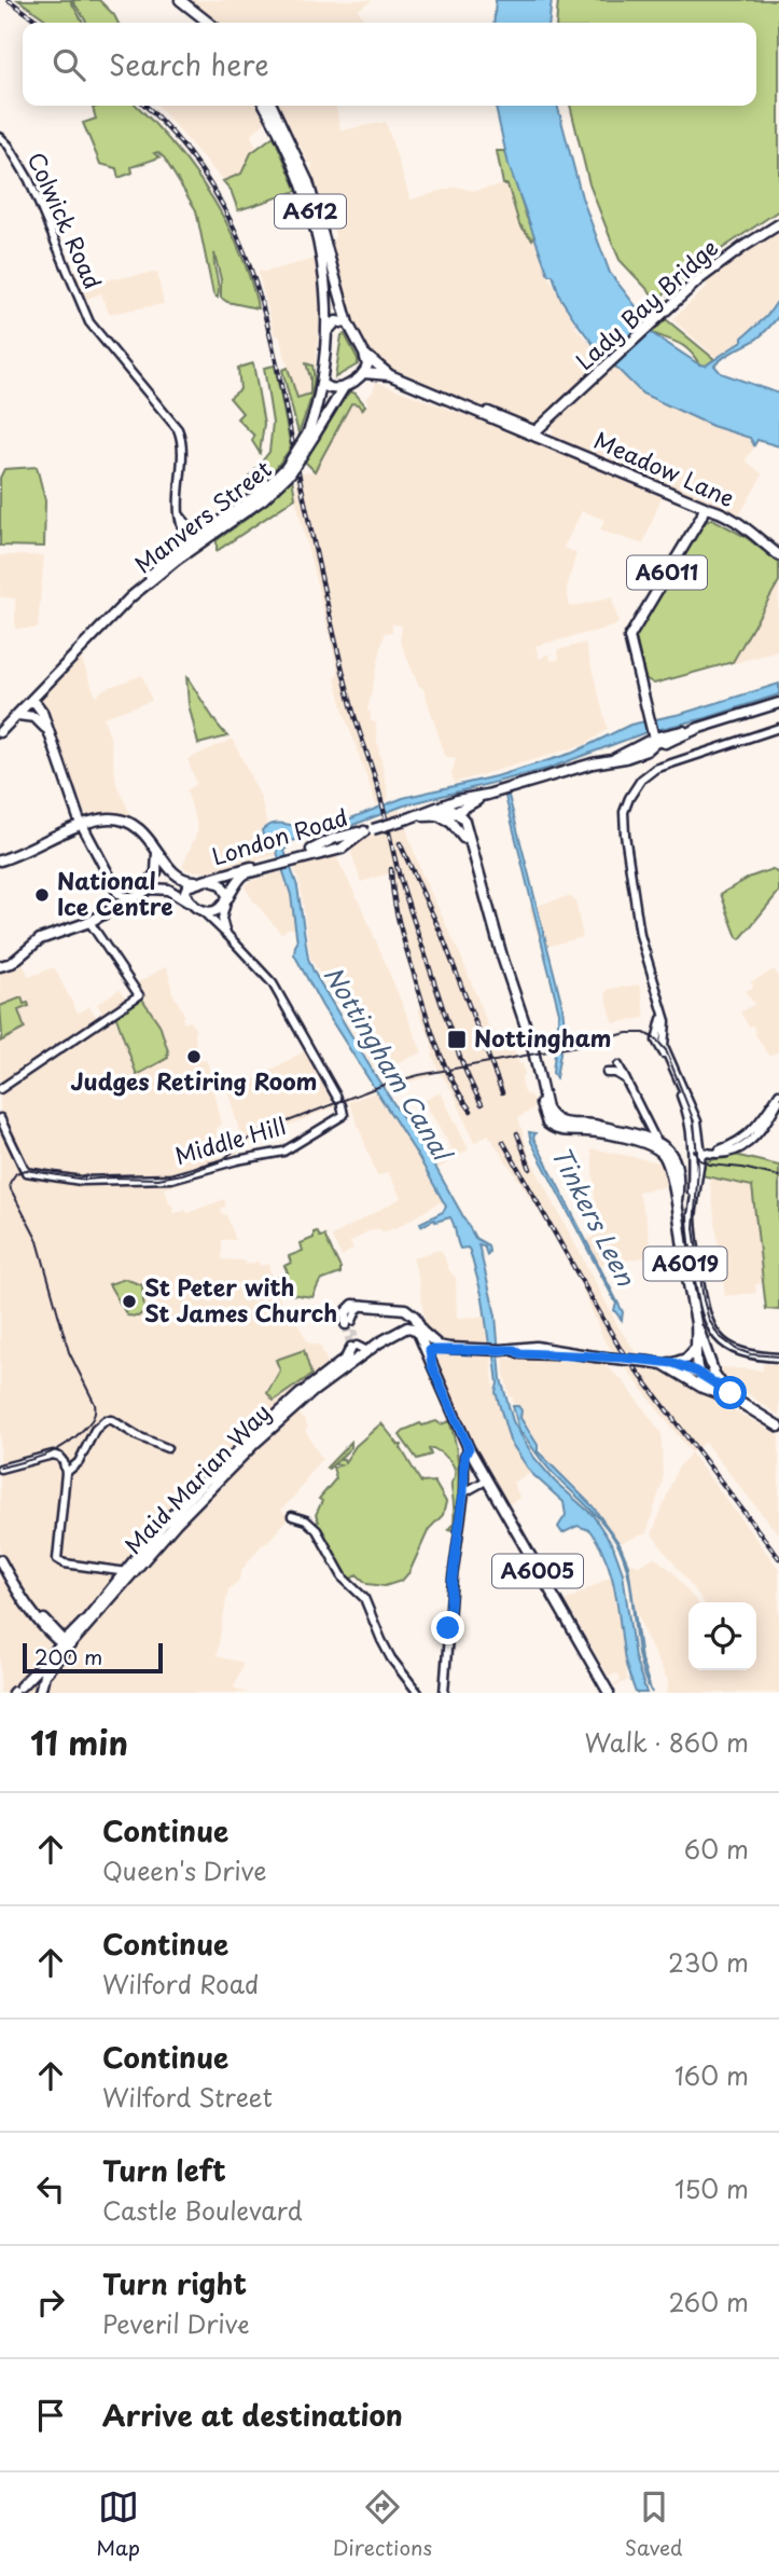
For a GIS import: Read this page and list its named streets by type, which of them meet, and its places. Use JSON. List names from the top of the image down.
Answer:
{
  "streets": {
    "main road": [
      "A612",
      "Lady Bay Bridge",
      "Meadow Lane",
      "Manvers Street",
      "A6011",
      "London Road",
      "A6019",
      "Maid Marian Way",
      "A6005"
    ],
    "street": ["Colwick Road", "Middle Hill"]
  },
  "crossings": [
    ["A612", "Manvers Street"],
    ["Colwick Road", "Manvers Street"],
    ["Lady Bay Bridge", "Meadow Lane"],
    ["Meadow Lane", "Manvers Street"],
    ["Meadow Lane", "A6011"],
    ["A6011", "London Road"]
  ],
  "water": ["Nottingham Canal", "Tinkers Leen"],
  "places": {
    "other": ["National Ice Centre", "Judges Retiring Room", "St Peter with St James Church"],
    "transit": ["Nottingham"]
  },
  "scale_bar": "200 m",
  "page": {
    "search": "Search here",
    "scale": "200 m",
    "heading": ["11 min", "Walk · 860 m"],
    "list": [
      ["Continue", "Queen's Drive", "60 m"],
      ["Continue", "Wilford Road", "230 m"],
      ["Continue", "Wilford Street", "160 m"],
      ["Turn left", "Castle Boulevard", "150 m"],
      ["Turn right", "Peveril Drive", "260 m"],
      "Arrive at destination"
    ],
    "nav": ["Map", "Directions", "Saved"]
  }
}
